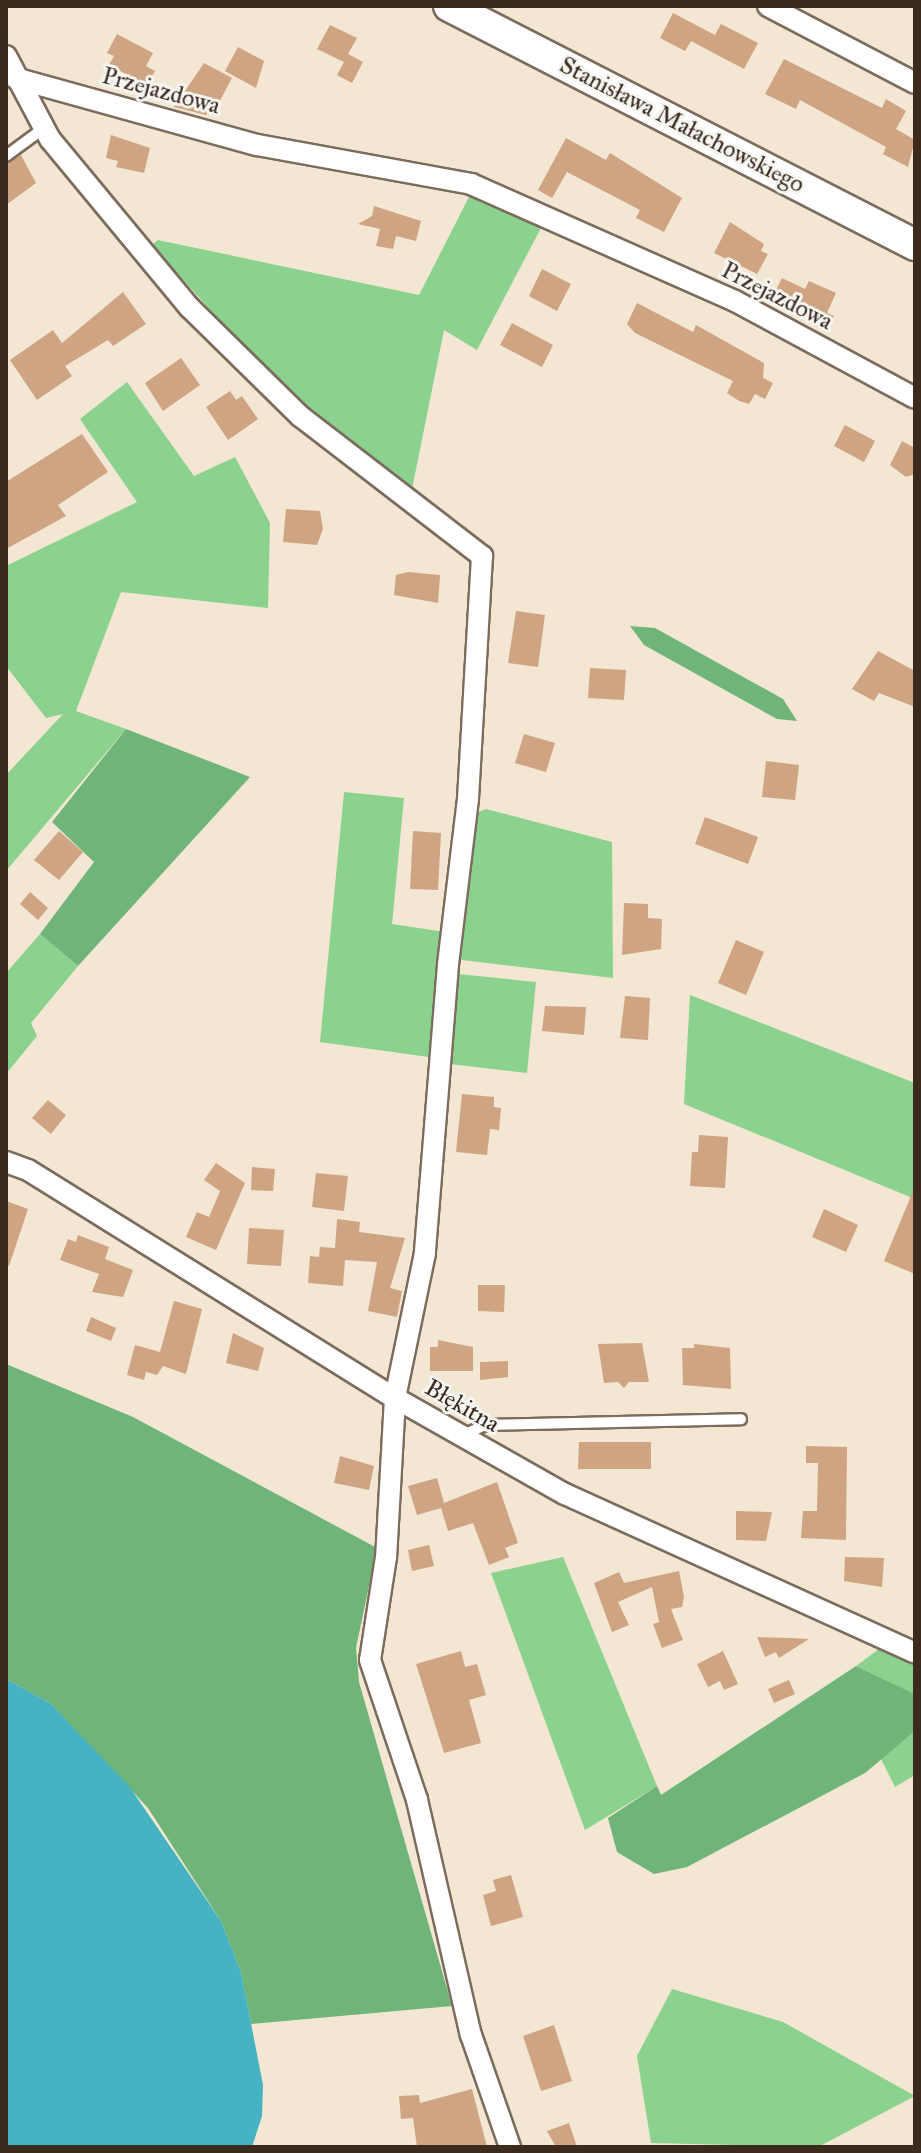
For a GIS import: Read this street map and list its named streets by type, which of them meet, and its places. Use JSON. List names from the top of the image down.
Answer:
{
  "streets": {
    "street": ["Przejazdowa", "Stanisława Małachowskiego", "Błękitna"]
  }
}
